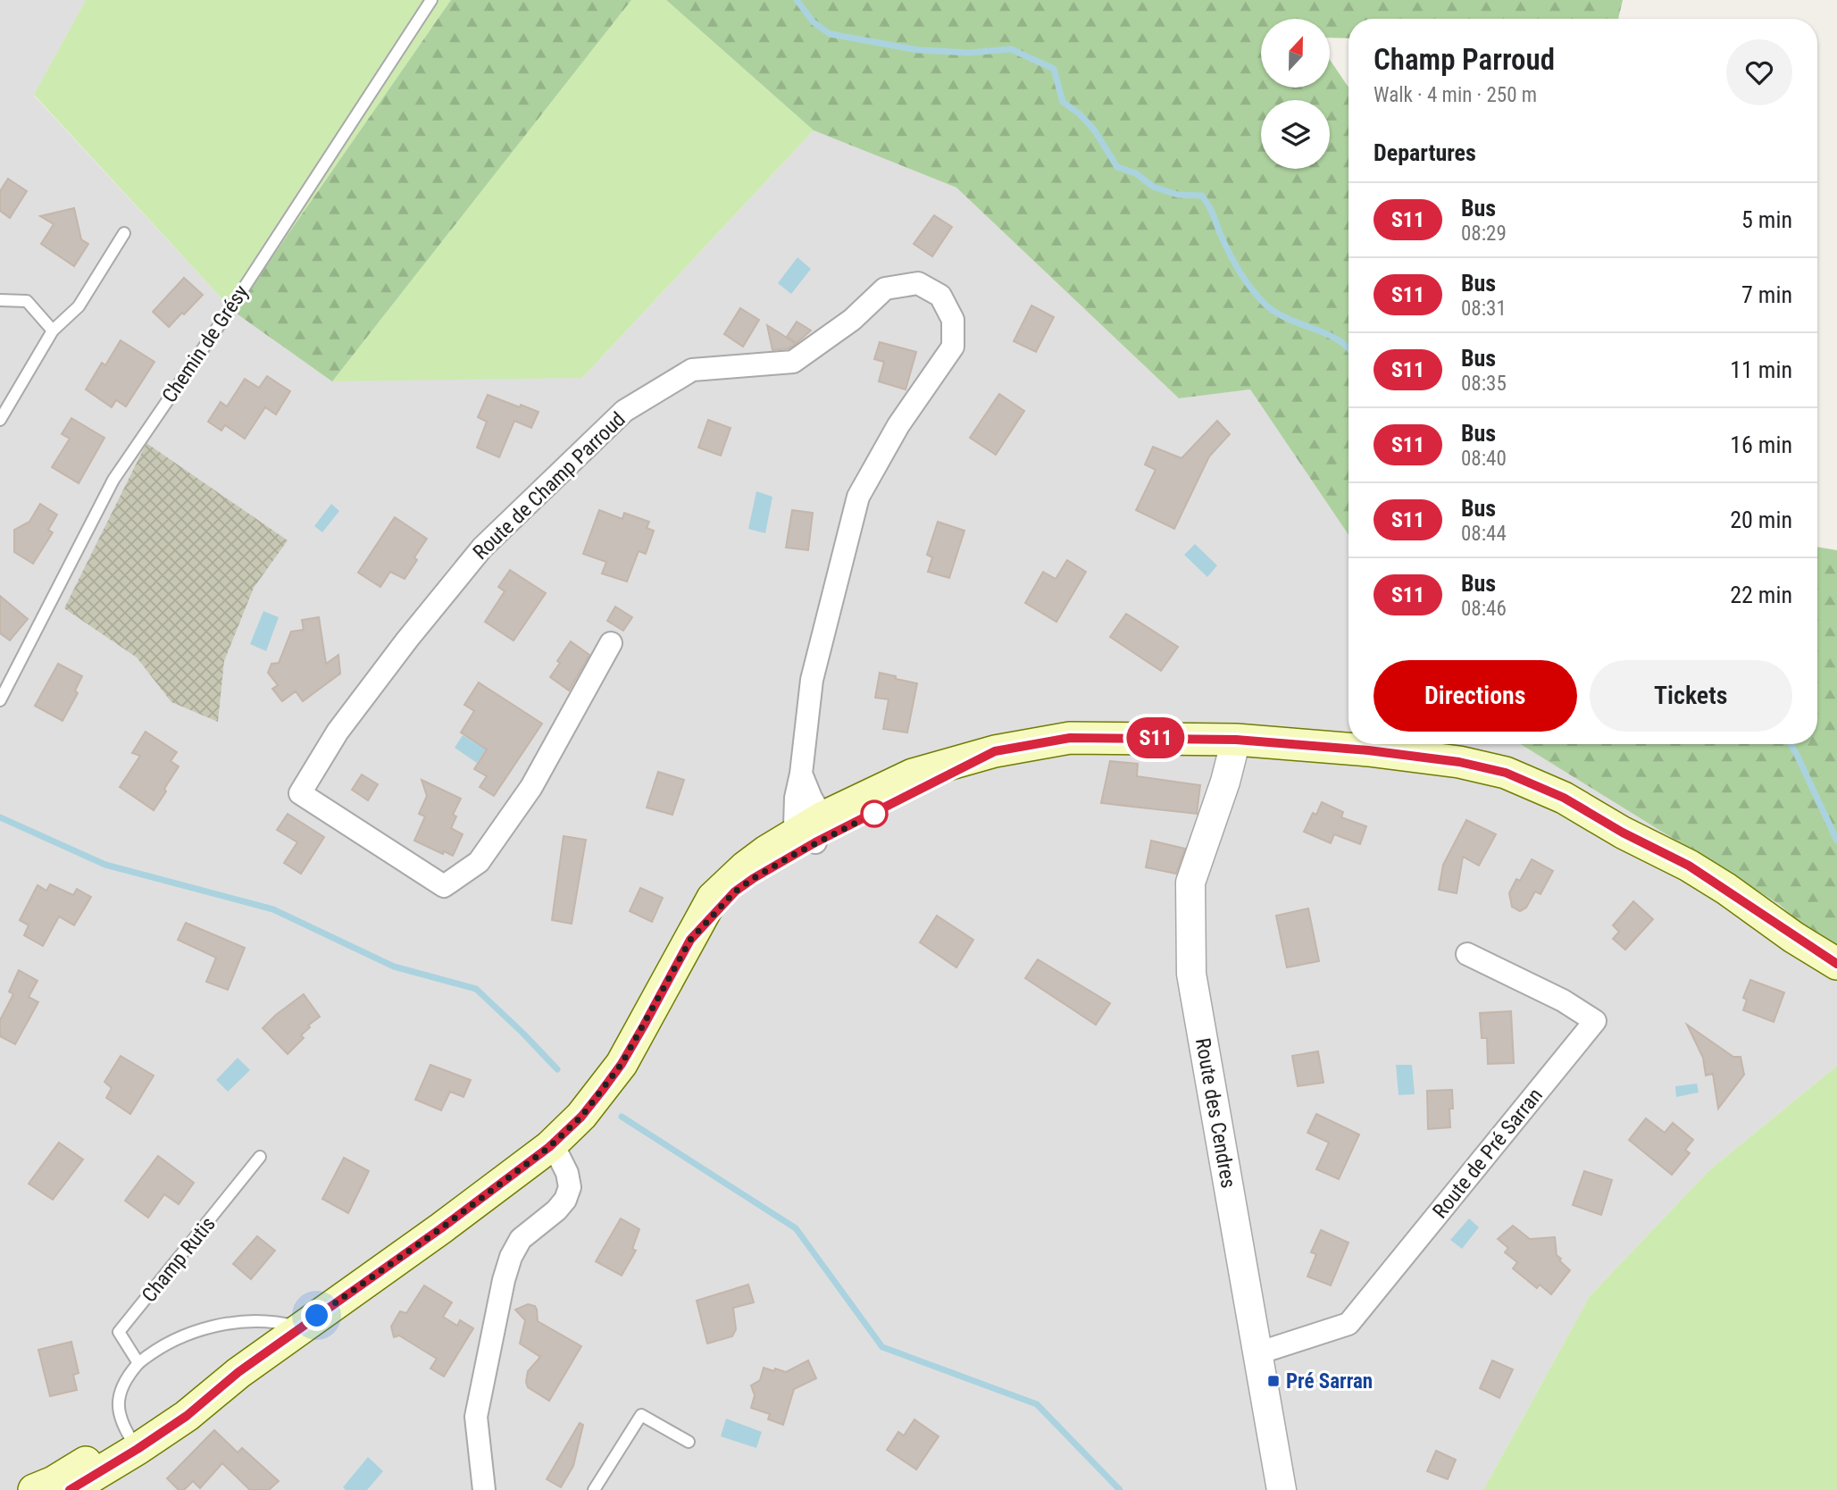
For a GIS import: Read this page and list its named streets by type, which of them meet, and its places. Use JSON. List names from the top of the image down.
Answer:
{
  "streets": {
    "street": ["Route de Champ Parroud", "Route des Cendres", "Route de Pré Sarran"],
    "lane": ["Chemin de Grésy", "Champ Rutis"]
  },
  "crossings": [
    ["Route des Cendres", "Route de Pré Sarran"]
  ],
  "places": {
    "transit": ["Pré Sarran"]
  },
  "lines": ["bus line S11"],
  "north": "top",
  "page": {
    "on_map": "S11",
    "heading": [
      ["Champ Parroud", "Walk · 4 min · 250 m"],
      "Departures"
    ],
    "list": [
      {
        "mark": "S11",
        "name": "Bus",
        "note": "08:29",
        "value": "5 min"
      },
      {
        "mark": "S11",
        "name": "Bus",
        "note": "08:31",
        "value": "7 min"
      },
      {
        "mark": "S11",
        "name": "Bus",
        "note": "08:35",
        "value": "11 min"
      },
      {
        "mark": "S11",
        "name": "Bus",
        "note": "08:40",
        "value": "16 min"
      },
      {
        "mark": "S11",
        "name": "Bus",
        "note": "08:44",
        "value": "20 min"
      },
      {
        "mark": "S11",
        "name": "Bus",
        "note": "08:46",
        "value": "22 min"
      }
    ],
    "buttons": ["Directions", "Tickets"]
  }
}
